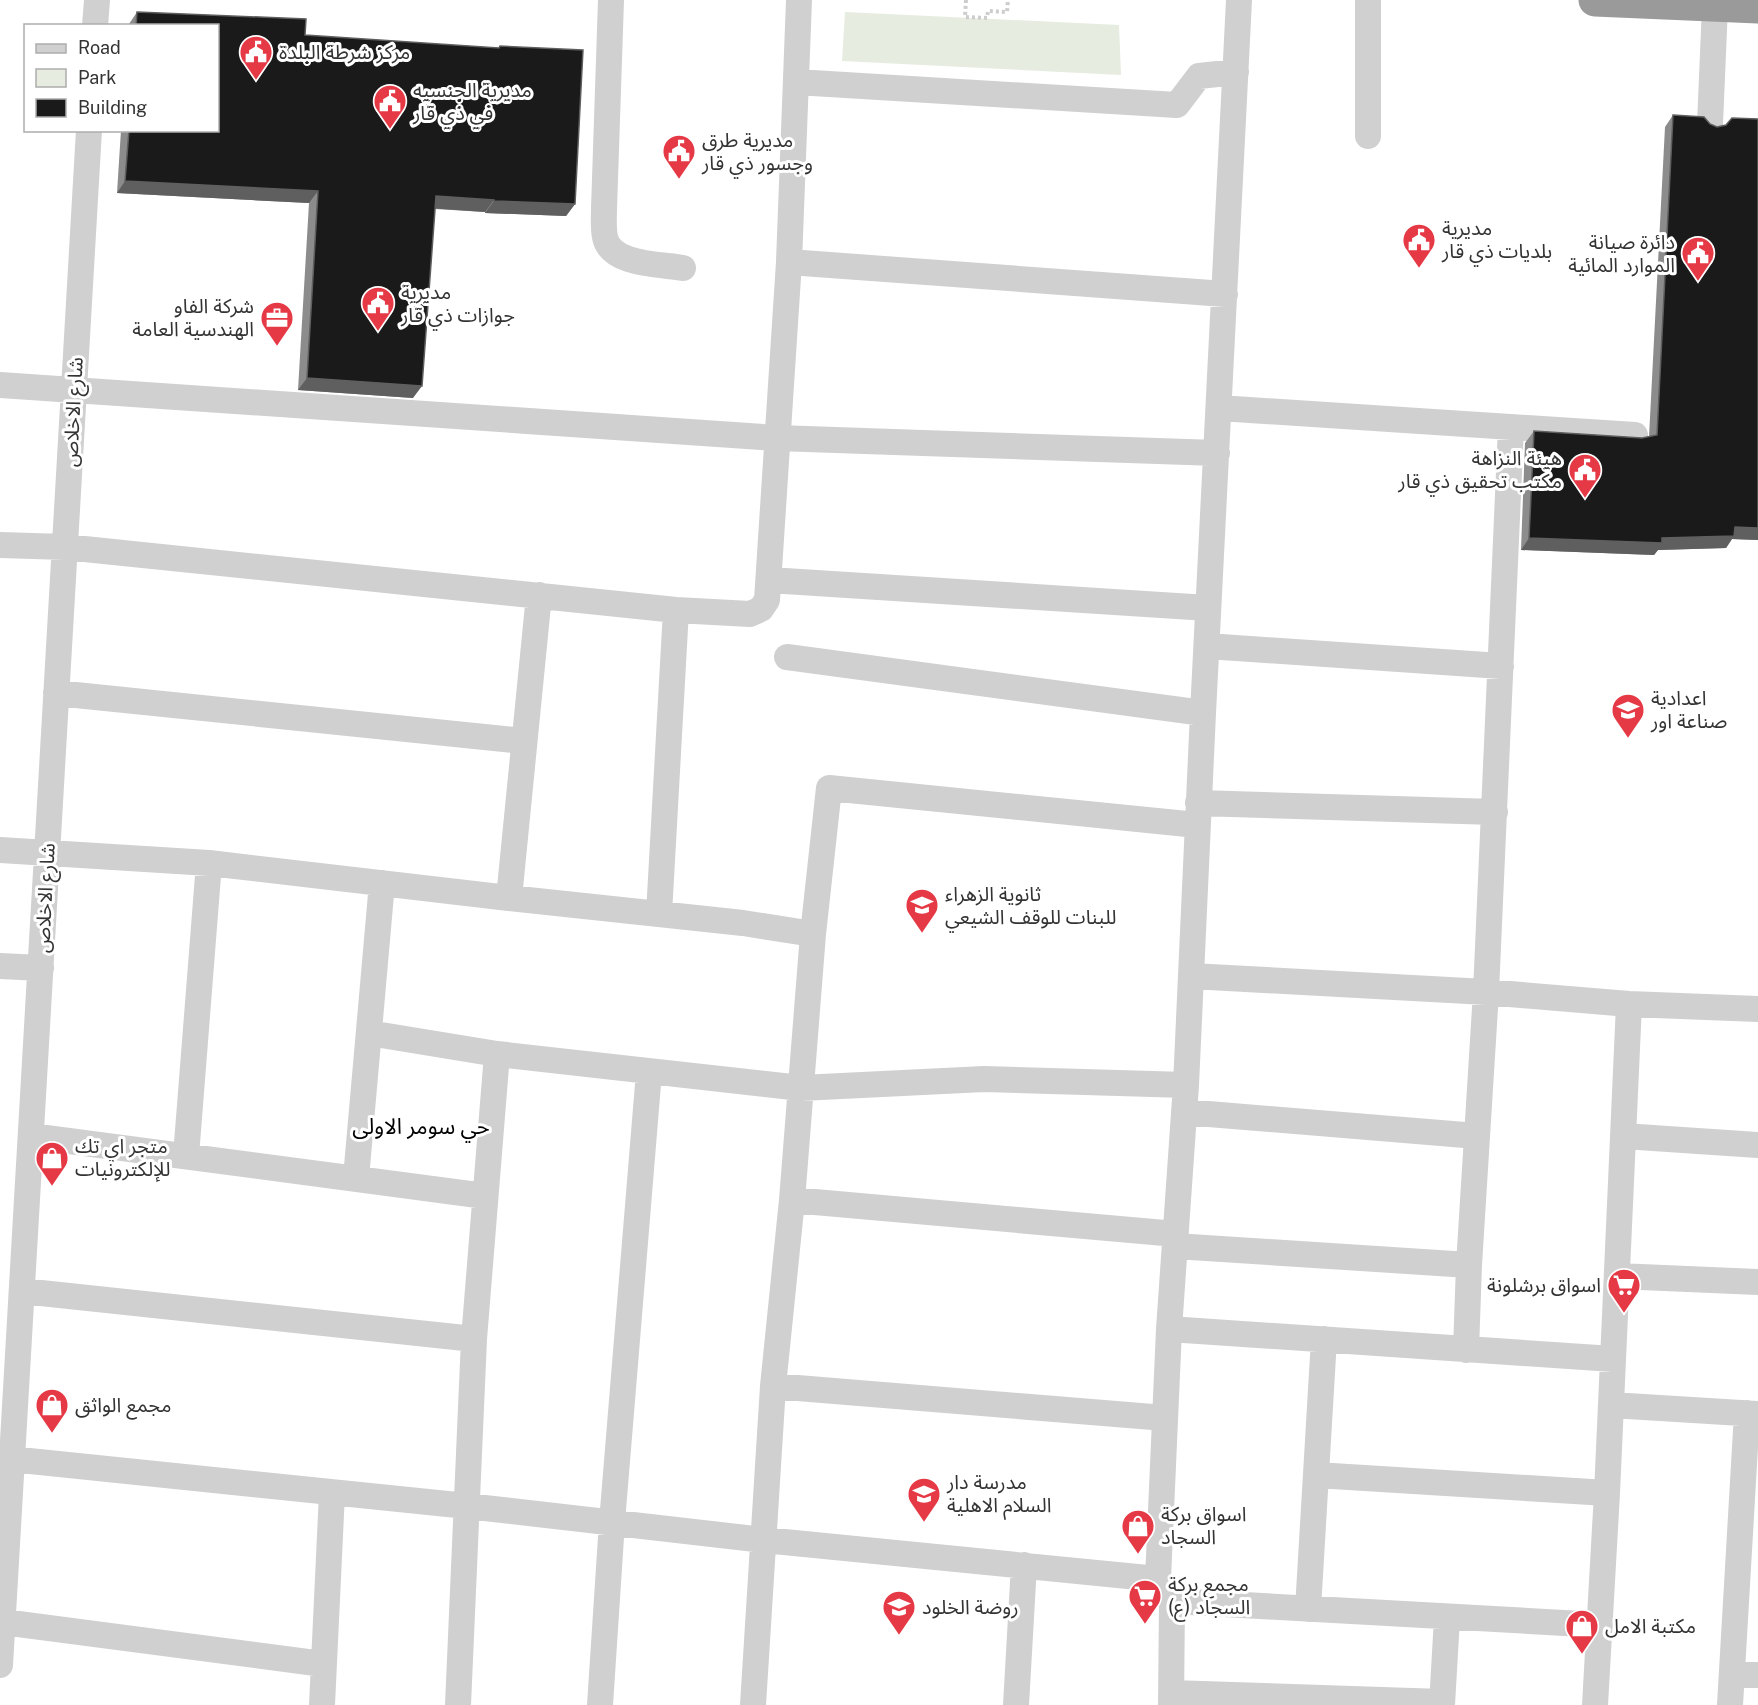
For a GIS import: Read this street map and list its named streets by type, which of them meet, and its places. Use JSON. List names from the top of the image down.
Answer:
{
  "streets": {
    "street": ["شارع الاخلاص"]
  },
  "districts": ["حي سومر الاولى"],
  "places": {
    "public building": [
      "مركز شرطة البلدة",
      "مديرية الجنسيه في ذي قار",
      "مديرية طرق وجسور ذي قار",
      "مديرية بلديات ذي قار",
      "دائرة صيانة الموارد المائية",
      "مديرية جوازات ذي قار",
      "هيئة النزاهة مكتب تحقيق ذي قار"
    ],
    "office": ["شركة الفاو الهندسية العامة"],
    "school or university": [
      "اعدادية صناعة اور",
      "ثانوية الزهراء للبنات للوقف الشيعي",
      "مدرسة دار السلام الاهلية",
      "روضة الخلود"
    ],
    "shop": [
      "متجر اي تك للإلكترونيات",
      "مجمع الواثق",
      "اسواق بركة السجاد",
      "مكتبة الامل"
    ],
    "supermarket": ["اسواق برشلونة", "مجمع بركة السجاد (ع)"]
  },
  "legend": ["Road", "Park", "Building"]
}
